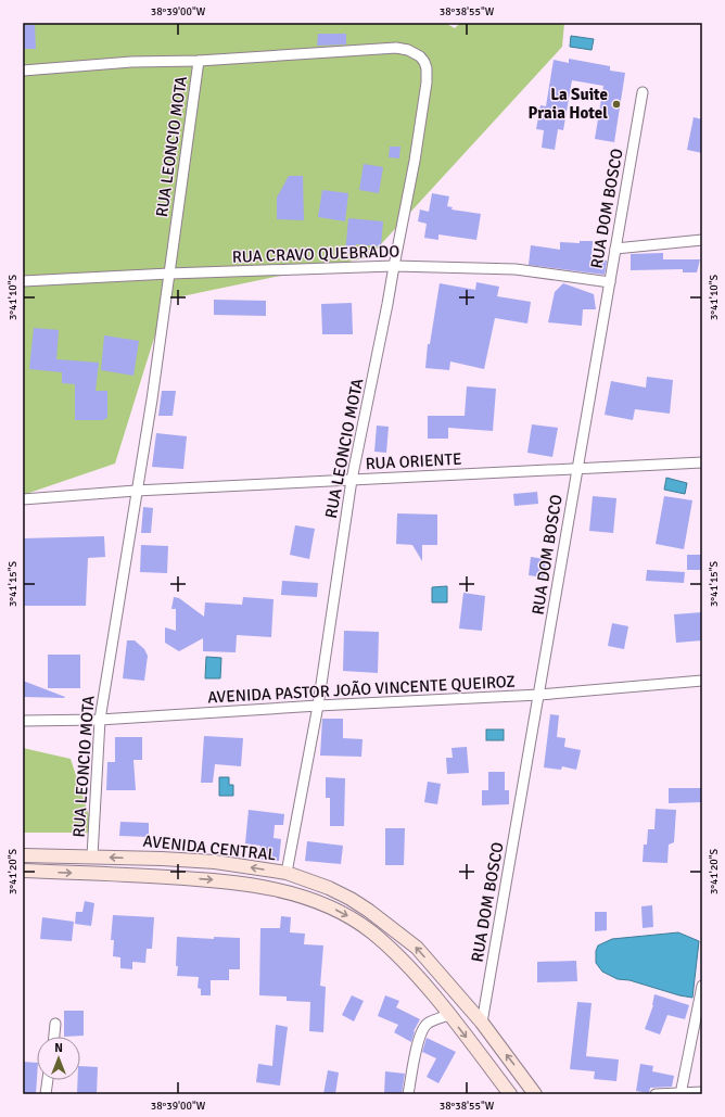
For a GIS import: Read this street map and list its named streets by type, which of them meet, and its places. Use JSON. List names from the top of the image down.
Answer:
{
  "streets": {
    "main road": ["AVENIDA CENTRAL"],
    "street": [
      "RUA LEONCIO MOTA",
      "RUA DOM BOSCO",
      "RUA CRAVO QUEBRADO",
      "RUA ORIENTE",
      "AVENIDA PASTOR JOÃO VINCENTE QUEIROZ"
    ]
  },
  "crossings": [
    ["RUA LEONCIO MOTA", "RUA CRAVO QUEBRADO"],
    ["RUA LEONCIO MOTA", "RUA ORIENTE"],
    ["RUA LEONCIO MOTA", "AVENIDA PASTOR JOÃO VINCENTE QUEIROZ"],
    ["RUA LEONCIO MOTA", "AVENIDA CENTRAL"],
    ["RUA DOM BOSCO", "RUA CRAVO QUEBRADO"],
    ["RUA DOM BOSCO", "RUA ORIENTE"],
    ["RUA DOM BOSCO", "AVENIDA PASTOR JOÃO VINCENTE QUEIROZ"],
    ["RUA DOM BOSCO", "AVENIDA CENTRAL"]
  ],
  "places": ["La Suite Praia Hotel"],
  "north": "top",
  "coordinates": [
    "38°39'00\"W",
    "38°38'55\"W",
    "3°41'10\"S",
    "3°41'15\"S",
    "3°41'20\"S"
  ]
}
